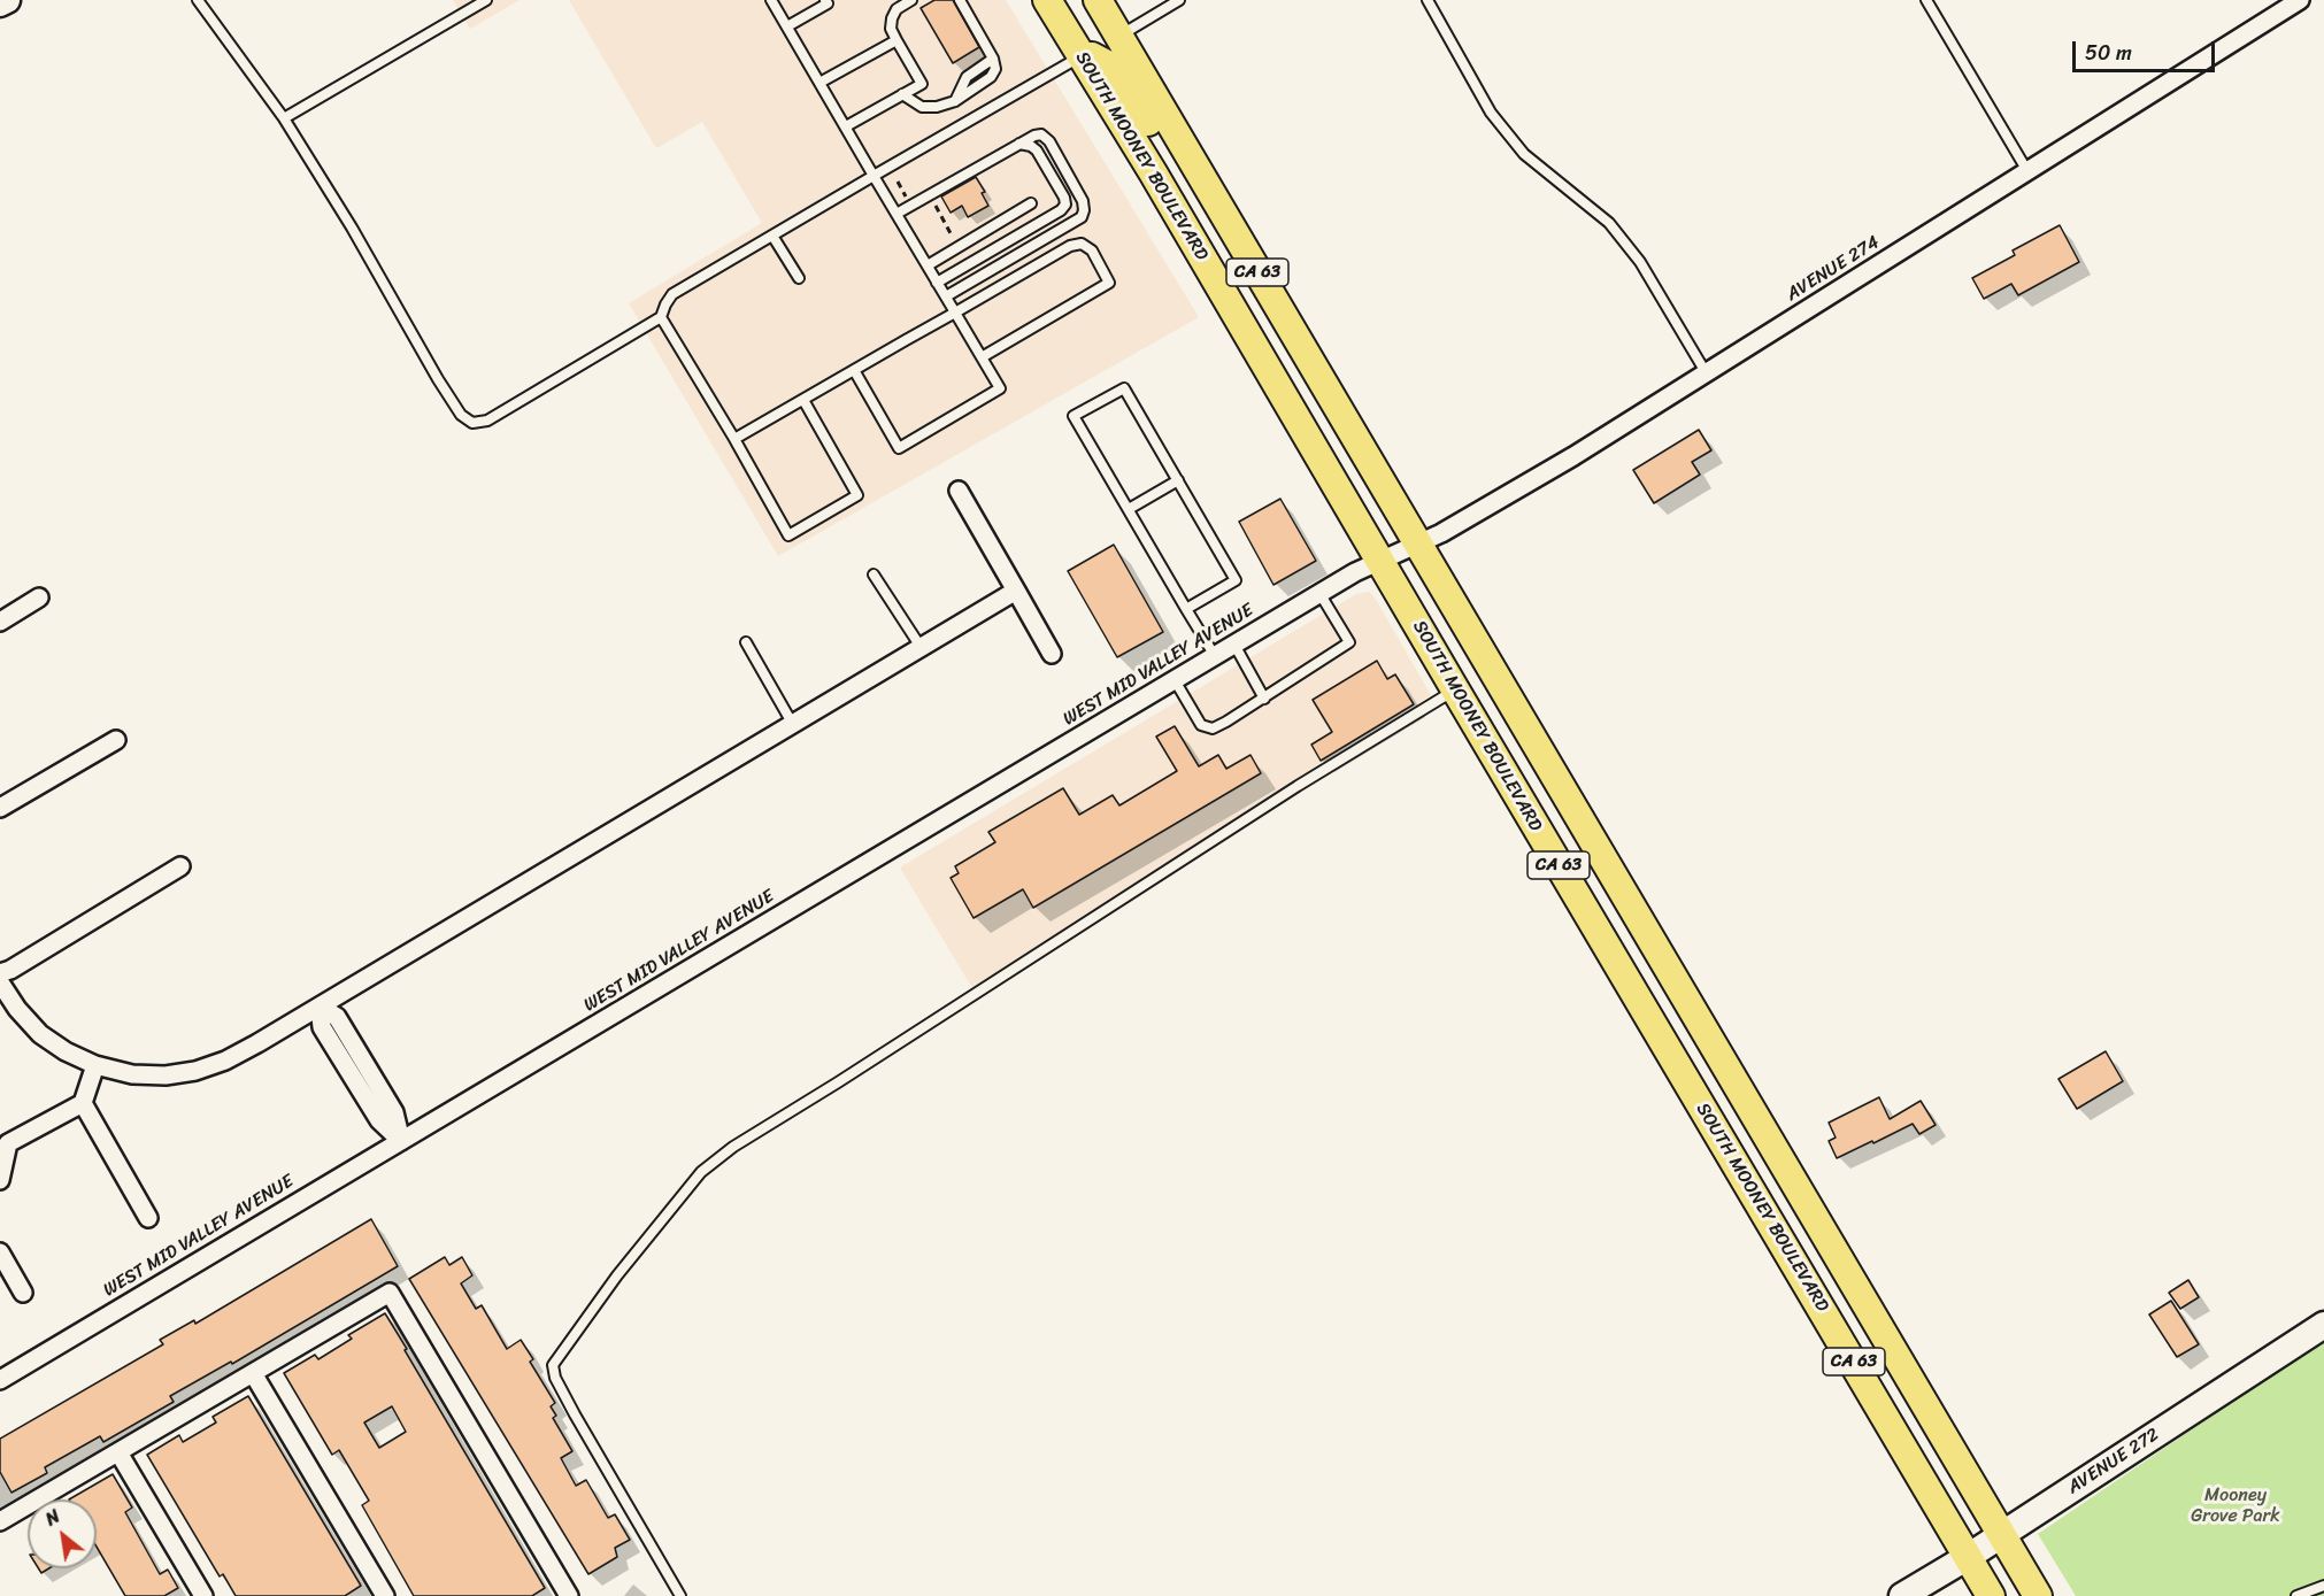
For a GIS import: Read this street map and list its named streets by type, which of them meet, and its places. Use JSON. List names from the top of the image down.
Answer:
{
  "streets": {
    "main road": ["SOUTH MOONEY BOULEVARD", "CA 63"],
    "street": ["AVENUE 274", "WEST MID VALLEY AVENUE", "AVENUE 272"]
  },
  "crossings": [
    ["SOUTH MOONEY BOULEVARD", "AVENUE 274"],
    ["SOUTH MOONEY BOULEVARD", "WEST MID VALLEY AVENUE"],
    ["SOUTH MOONEY BOULEVARD", "AVENUE 272"],
    ["AVENUE 274", "WEST MID VALLEY AVENUE"]
  ],
  "parks": ["Mooney Grove Park"],
  "scale_bar": "50 m",
  "north": "top left"
}
